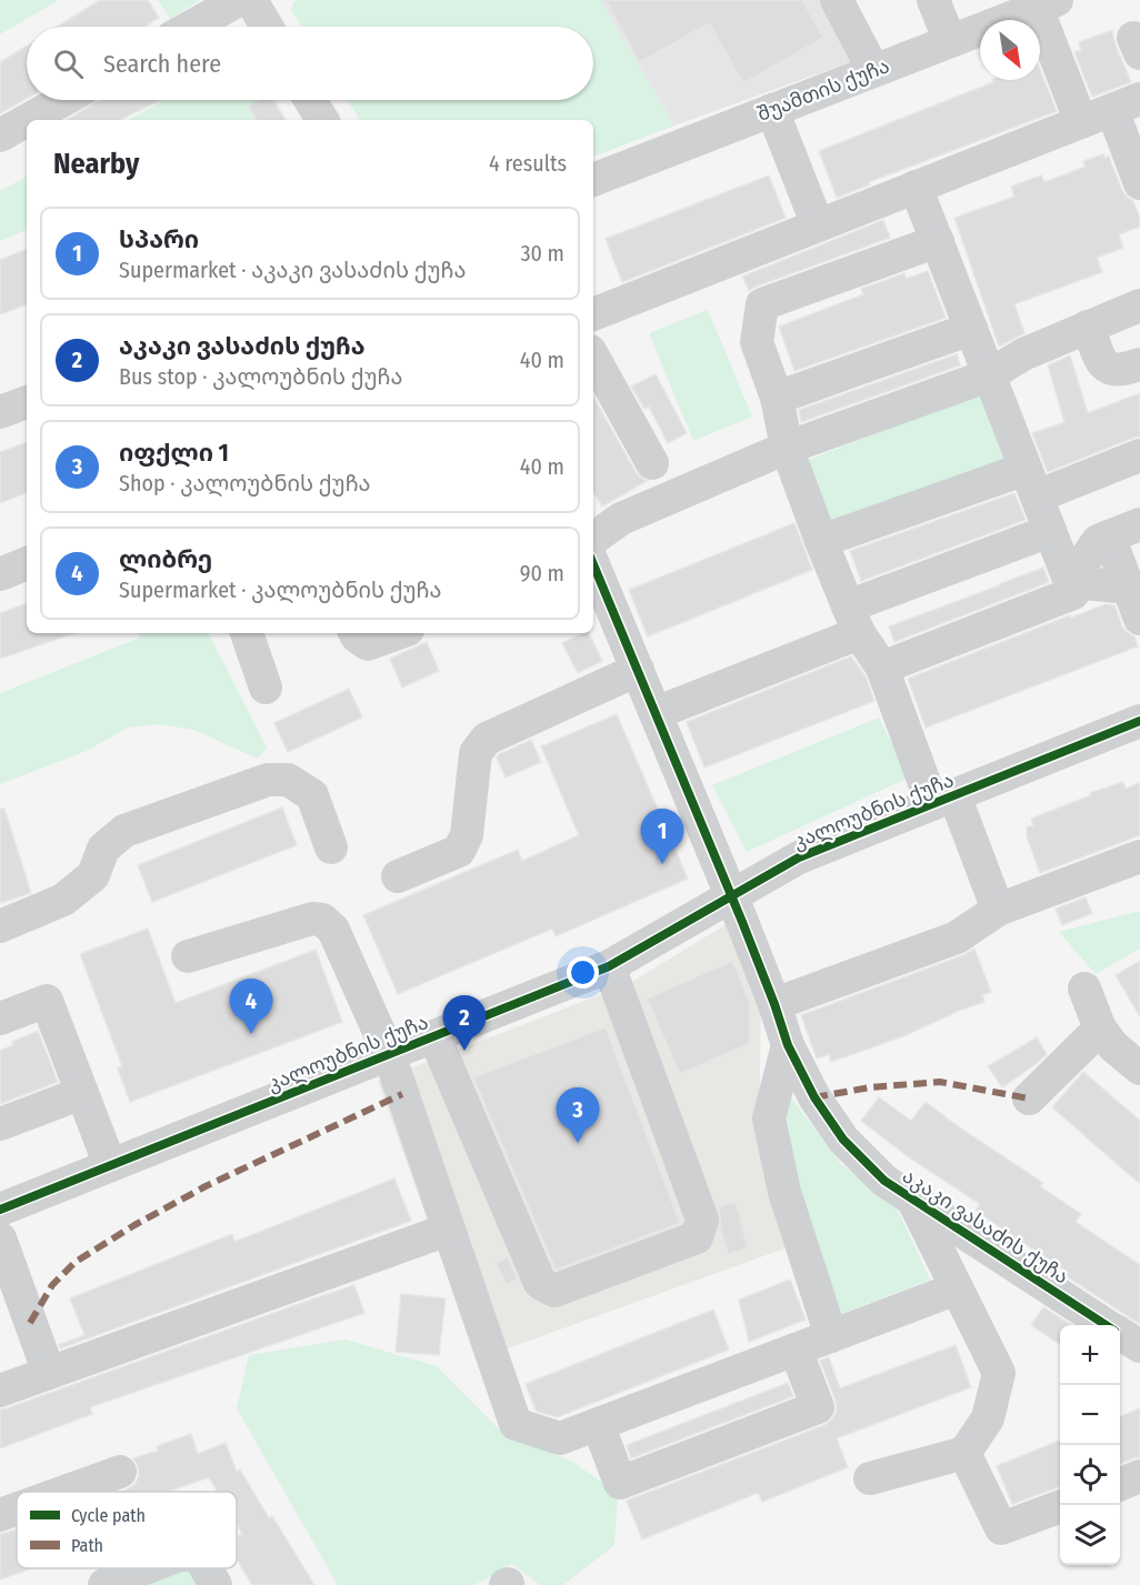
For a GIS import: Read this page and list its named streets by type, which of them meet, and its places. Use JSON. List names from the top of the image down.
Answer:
{
  "streets": {
    "street": ["შუამთის ქუჩა", "კალოუბნის ქუჩა", "აკაკი ვასაძის ქუჩა"]
  },
  "crossings": [
    ["კალოუბნის ქუჩა", "აკაკი ვასაძის ქუჩა"]
  ],
  "legend": ["Cycle path", "Path"],
  "north": "bottom right",
  "page": {
    "search": "Search here",
    "heading": ["Nearby", "4 results"],
    "list": [
      {
        "mark": "1",
        "name": "სპარი",
        "note": "Supermarket · აკაკი ვასაძის ქუჩა",
        "value": "30 m"
      },
      {
        "mark": "2",
        "name": "აკაკი ვასაძის ქუჩა",
        "note": "Bus stop · კალოუბნის ქუჩა",
        "value": "40 m"
      },
      {
        "mark": "3",
        "name": "იფქლი 1",
        "note": "Shop · კალოუბნის ქუჩა",
        "value": "40 m"
      },
      {
        "mark": "4",
        "name": "ლიბრე",
        "note": "Supermarket · კალოუბნის ქუჩა",
        "value": "90 m"
      }
    ],
    "pins": [
      "1",
      "4",
      "2",
      "3"
    ],
    "map_buttons": ["+", "−"]
  }
}
